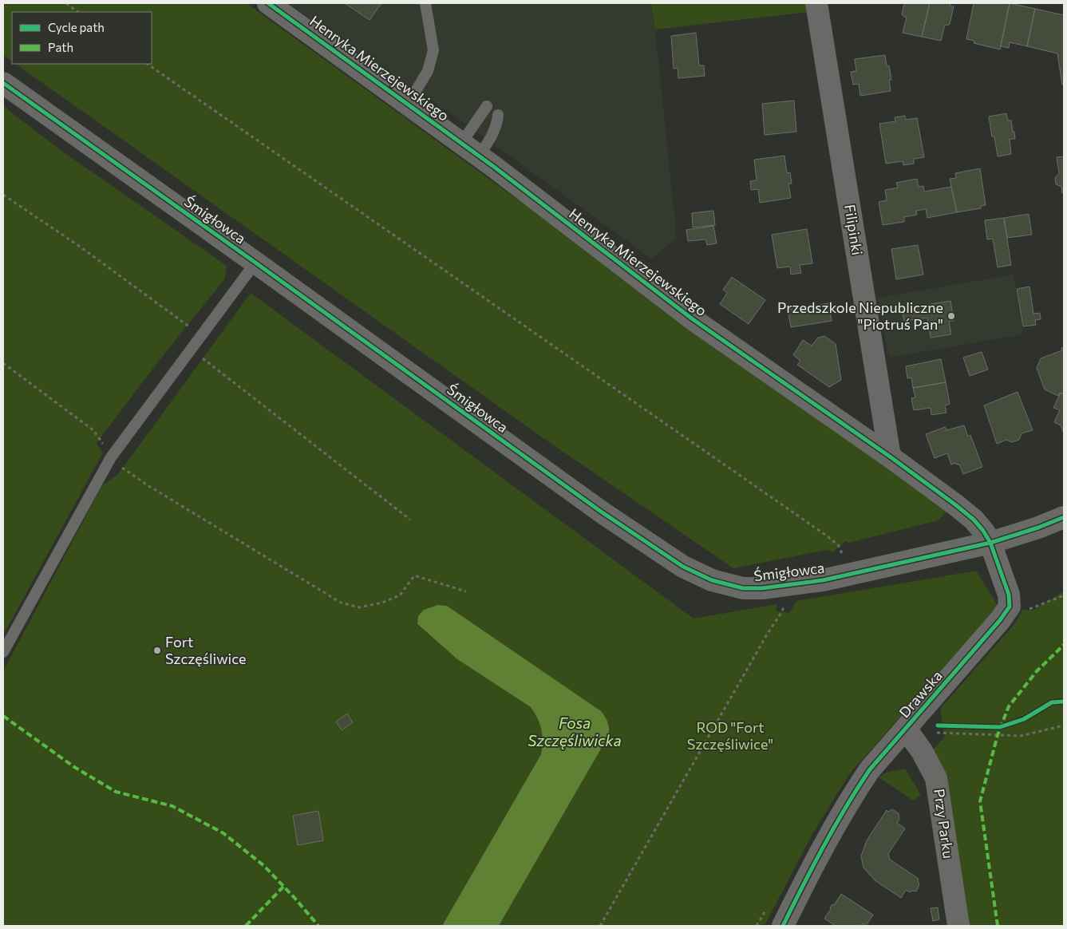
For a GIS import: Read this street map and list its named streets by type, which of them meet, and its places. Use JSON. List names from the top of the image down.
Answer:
{
  "streets": {
    "street": [
      "Henryka Mierzejewskiego",
      "Śmigłowca",
      "Filipinki",
      "Drawska",
      "Przy Parku"
    ]
  },
  "crossings": [
    ["Henryka Mierzejewskiego", "Śmigłowca"],
    ["Henryka Mierzejewskiego", "Filipinki"],
    ["Henryka Mierzejewskiego", "Drawska"],
    ["Śmigłowca", "Drawska"],
    ["Drawska", "Przy Parku"]
  ],
  "water": ["Fosa Szczęśliwicka"],
  "parks": ["ROD \"Fort Szczęśliwice\""],
  "places": ["Przedszkole Niepubliczne \"Piotruś Pan\"", "Fort Szczęśliwice"],
  "legend": ["Cycle path", "Path"]
}
